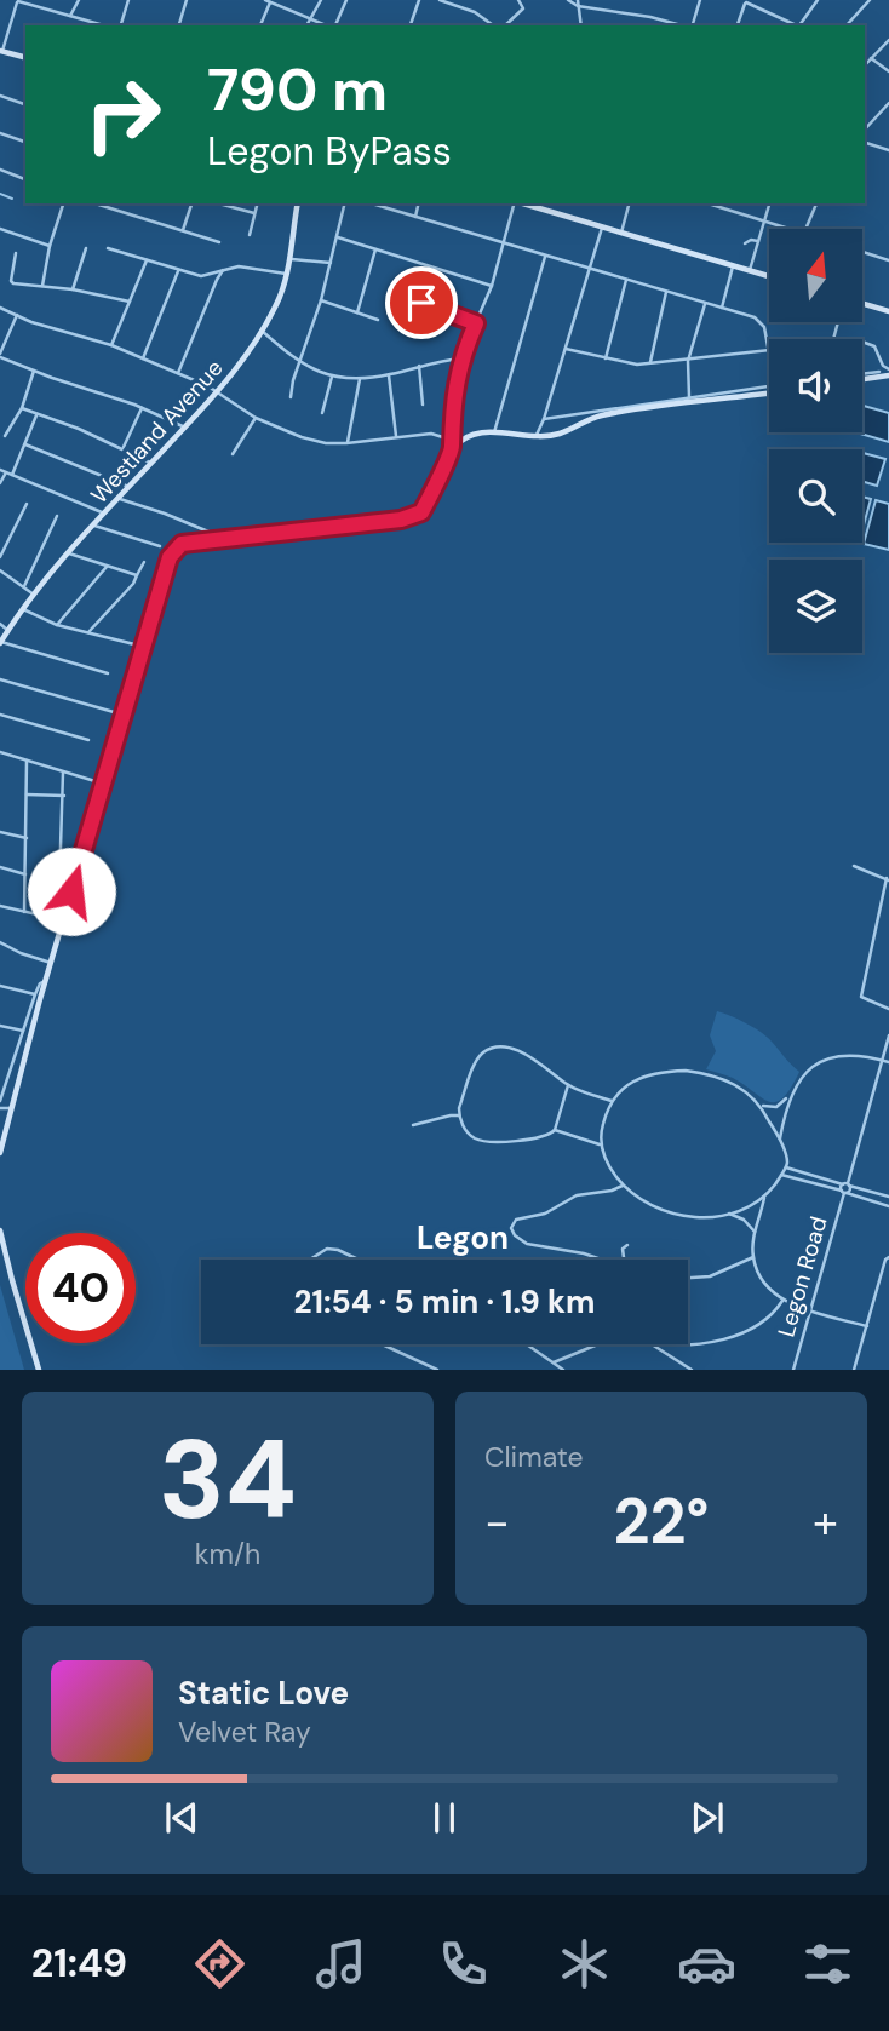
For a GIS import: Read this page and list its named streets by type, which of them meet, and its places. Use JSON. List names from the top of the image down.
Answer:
{
  "streets": {
    "street": ["Westland Avenue", "Legon Road"]
  },
  "districts": ["Legon"],
  "north": "top",
  "page": {
    "turn": ["790 m", "Legon ByPass"],
    "limit": "40",
    "trip": "21:54 · 5 min · 1.9 km",
    "tile": [
      ["34", "km/h"],
      "Climate"
    ],
    "heat": ["−", "22°", "+"],
    "song": ["Static Love", "Velvet Ray"],
    "tabs": "21:49"
  }
}
